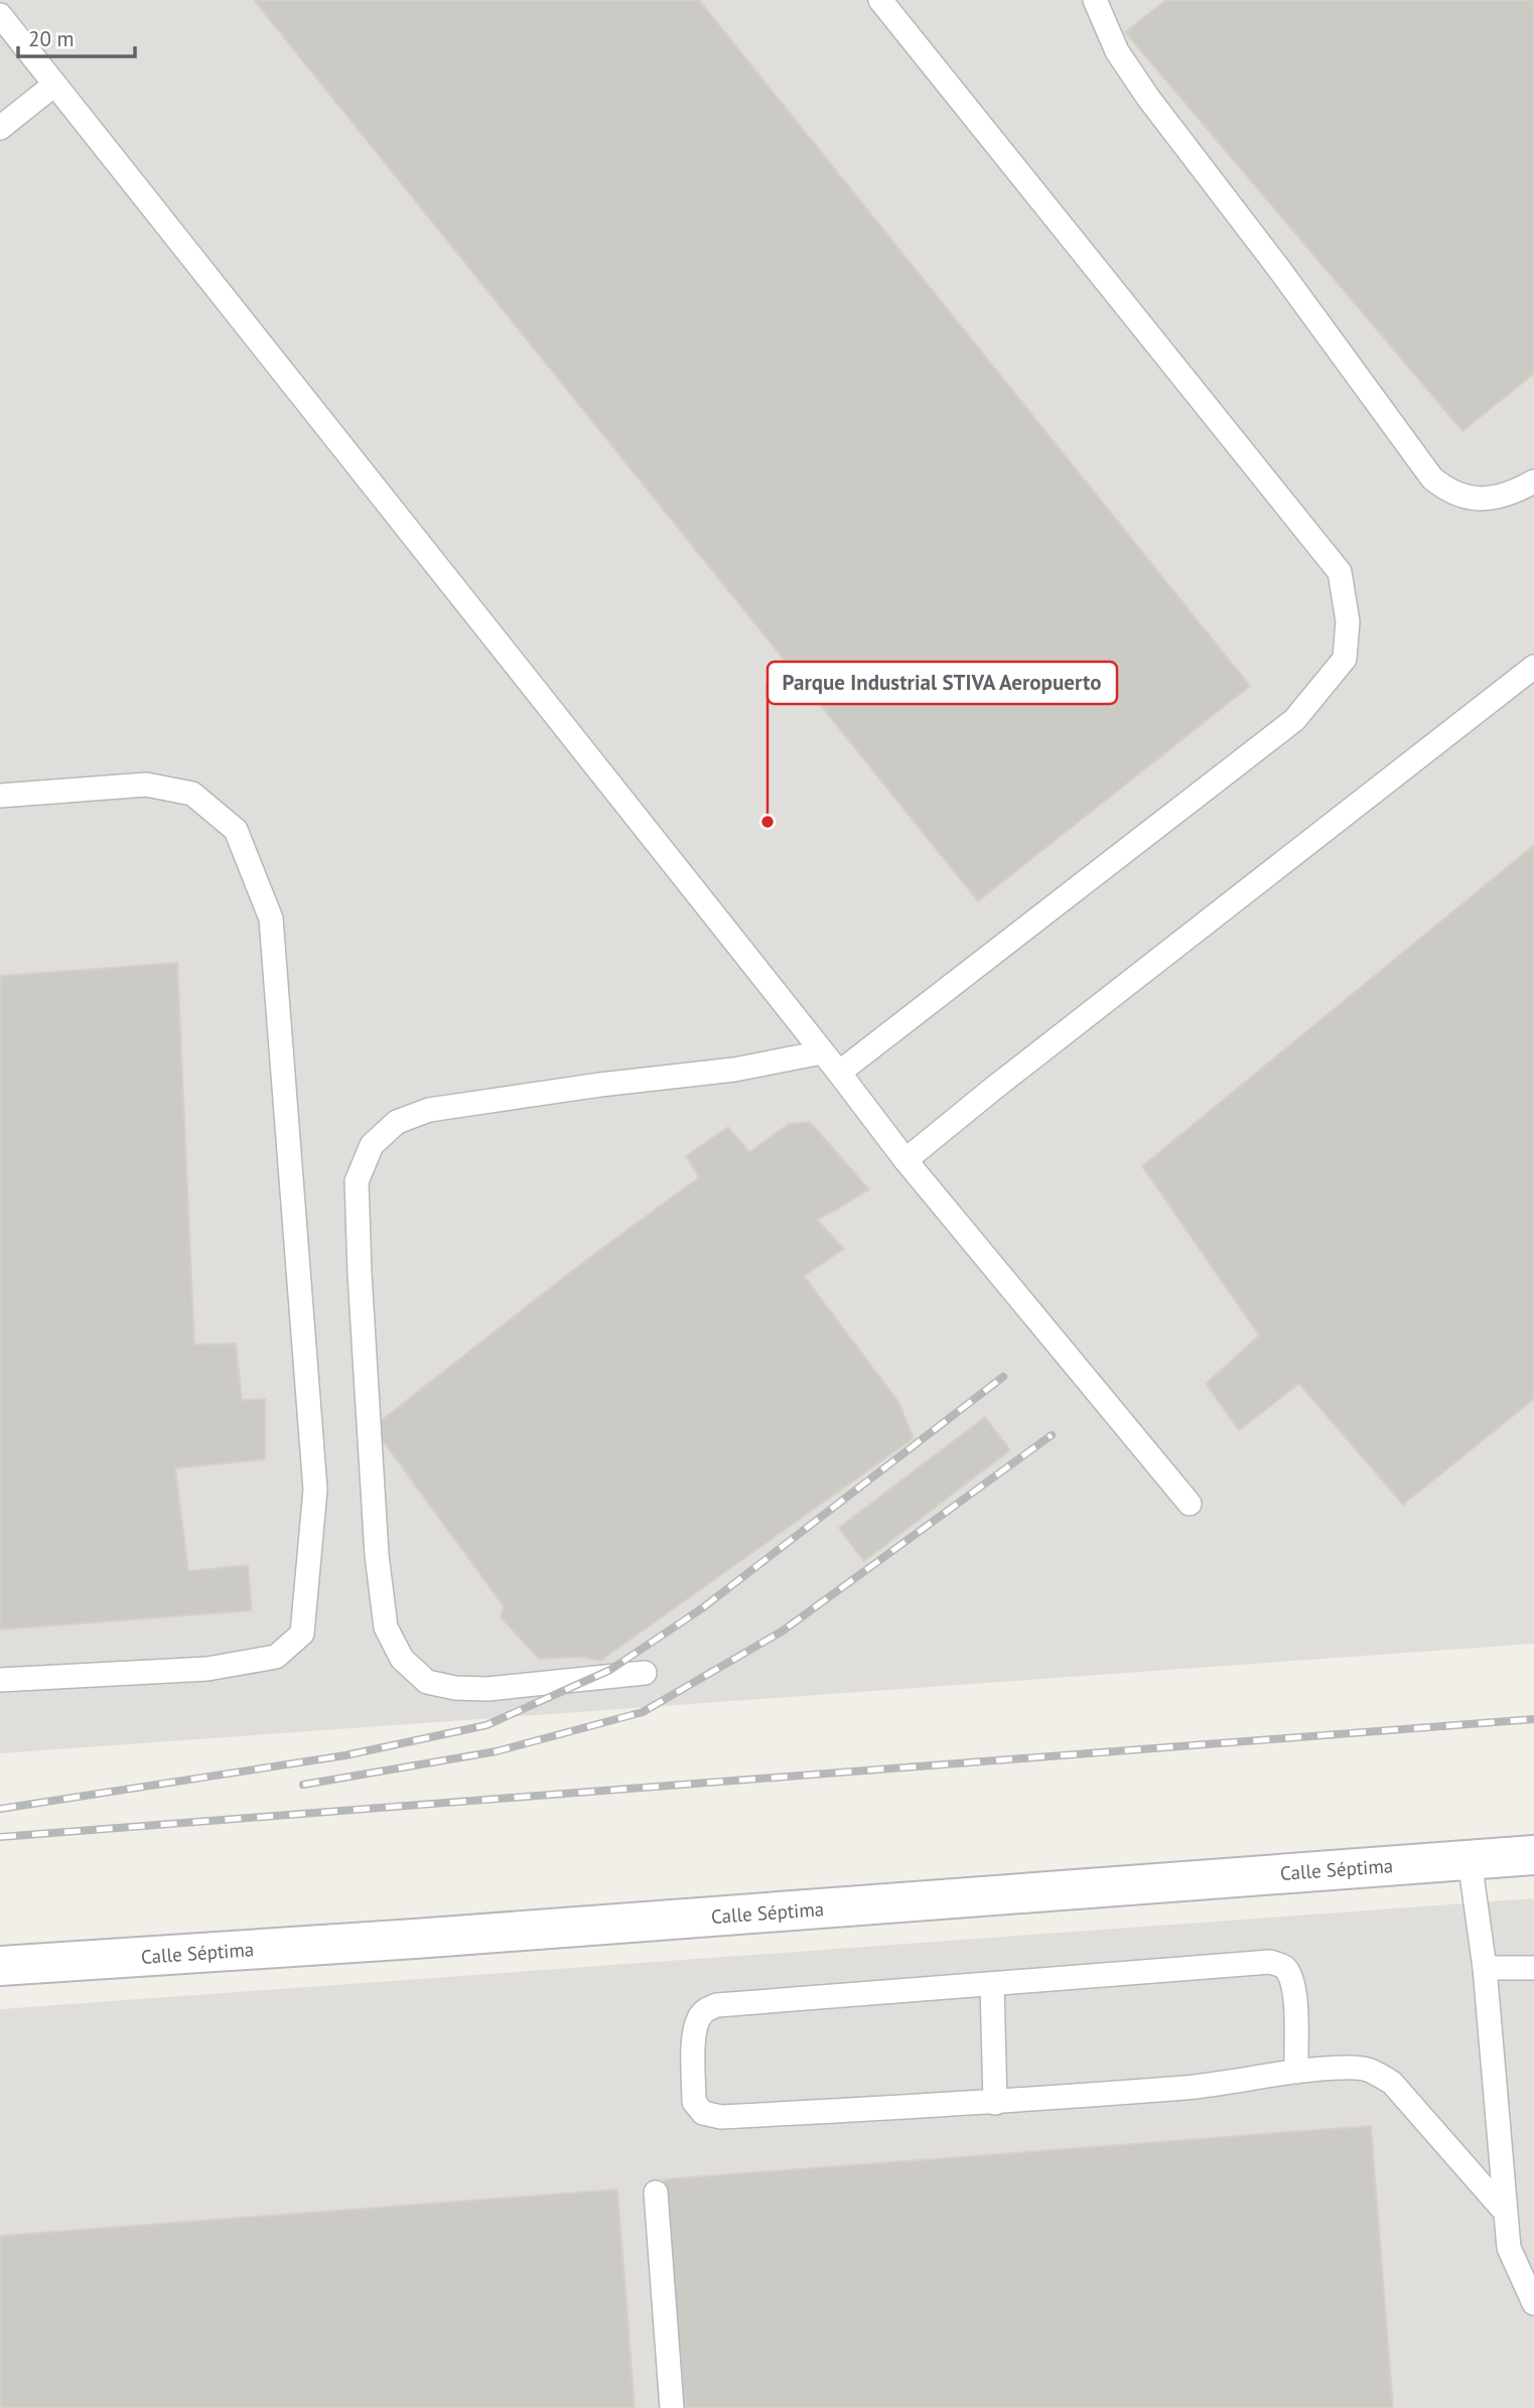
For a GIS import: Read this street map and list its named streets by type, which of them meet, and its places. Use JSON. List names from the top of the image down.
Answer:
{
  "streets": {
    "street": ["Calle Séptima"]
  },
  "places": ["Parque Industrial STIVA Aeropuerto"],
  "scale_bar": "20 m"
}
